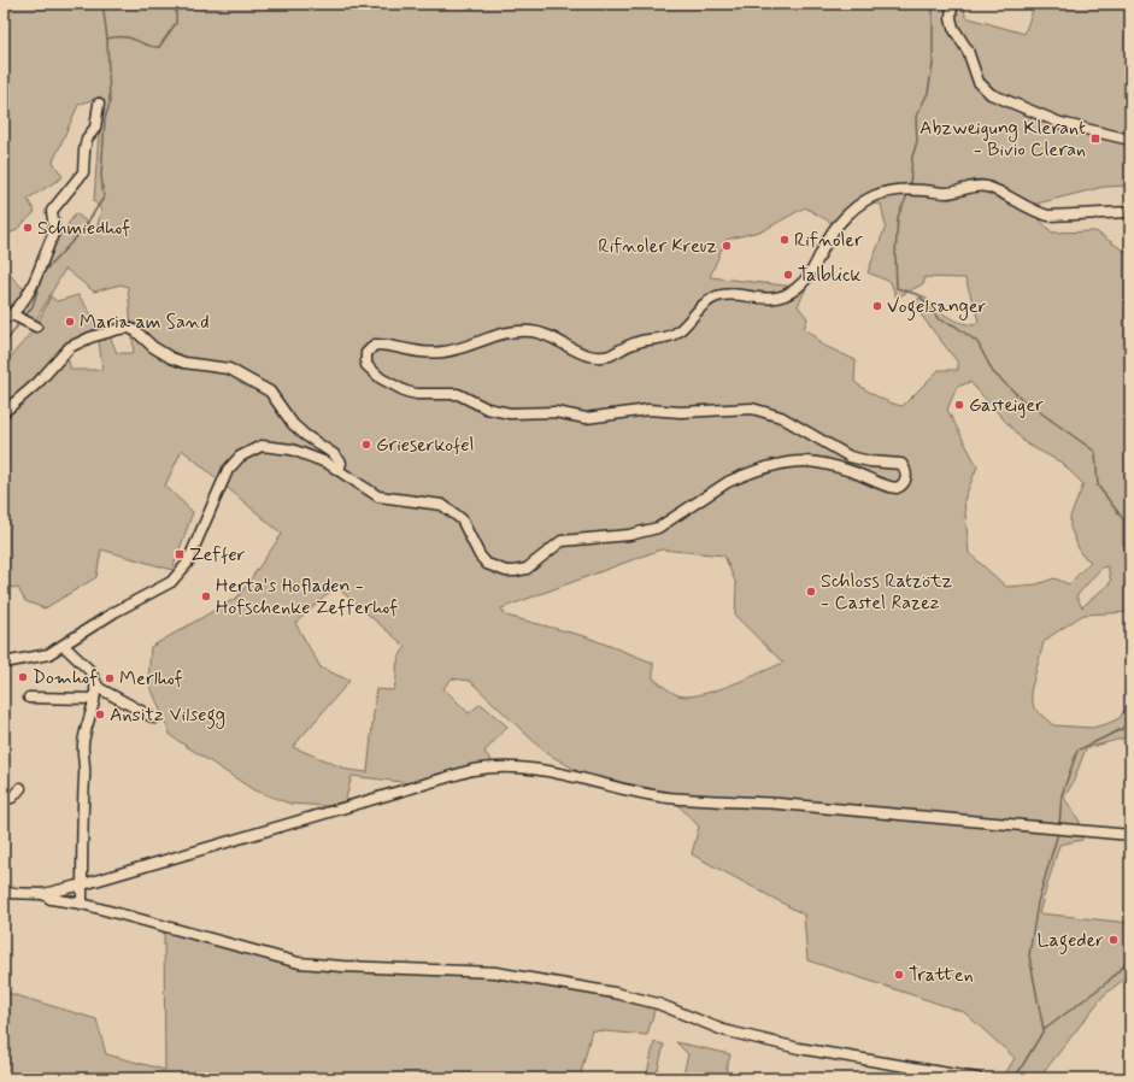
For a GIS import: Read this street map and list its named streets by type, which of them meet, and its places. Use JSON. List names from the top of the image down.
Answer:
{
  "places": {
    "transit": ["Abzweigung Klerant - Bivio Cleran", "Zeffer"],
    "other": [
      "Schmiedhof",
      "Rifnoler",
      "Rifnoler Kreuz",
      "Talblick",
      "Vogelsanger",
      "Maria am Sand",
      "Gasteiger",
      "Grieserkofel",
      "Schloss Ratzötz - Castel Razez",
      "Herta's Hofladen - Hofschenke Zefferhof",
      "Domhof",
      "Merlhof",
      "Ansitz Vilsegg",
      "Lageder",
      "Tratten"
    ]
  }
}
